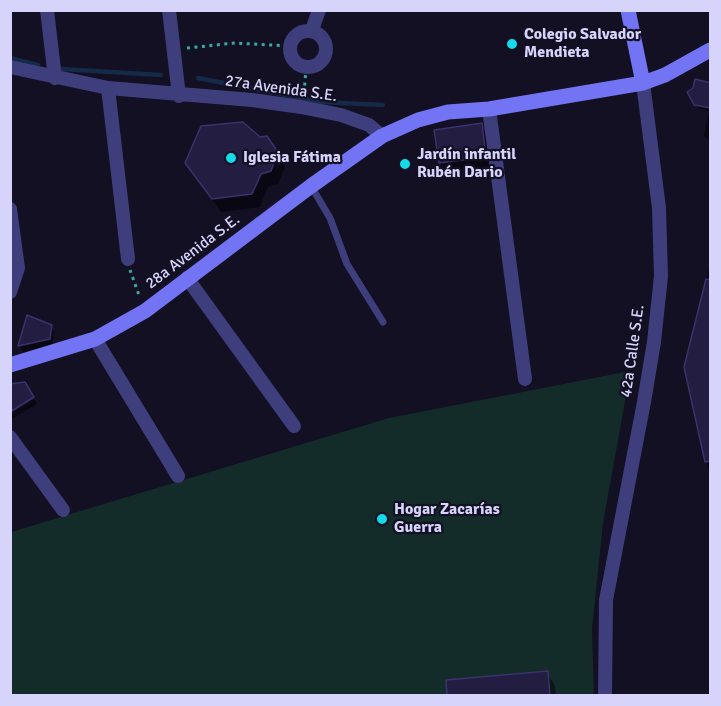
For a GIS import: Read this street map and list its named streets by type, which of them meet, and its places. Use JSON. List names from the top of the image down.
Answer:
{
  "streets": {
    "street": ["27a Avenida S.E.", "28a Avenida S.E.", "42a Calle S.E."]
  },
  "crossings": [
    ["27a Avenida S.E.", "28a Avenida S.E."]
  ],
  "places": [
    "Colegio Salvador Mendieta",
    "Iglesia Fátima",
    "Jardín infantil Rubén Dario",
    "Hogar Zacarías Guerra"
  ]
}
